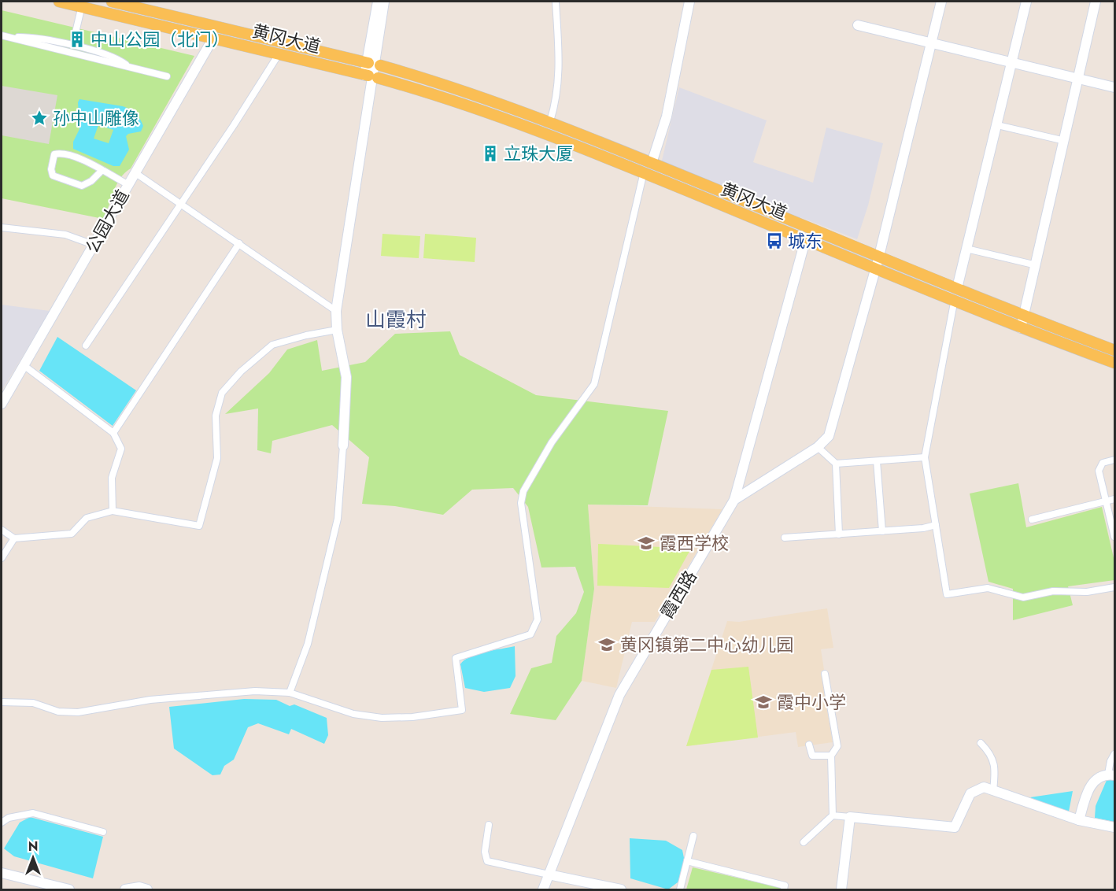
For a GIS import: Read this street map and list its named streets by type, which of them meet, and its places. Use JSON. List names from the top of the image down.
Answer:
{
  "streets": {
    "main road": ["黄冈大道"],
    "street": ["公园大道", "霞西路"]
  },
  "districts": ["山霞村"],
  "places": {
    "building": ["中山公园（北门）", "立珠大厦"],
    "place": ["孙中山雕像"],
    "bus stop": ["城东"],
    "school or university": ["霞西学校", "黄冈镇第二中心幼儿园", "霞中小学"]
  },
  "north": "top"
}
